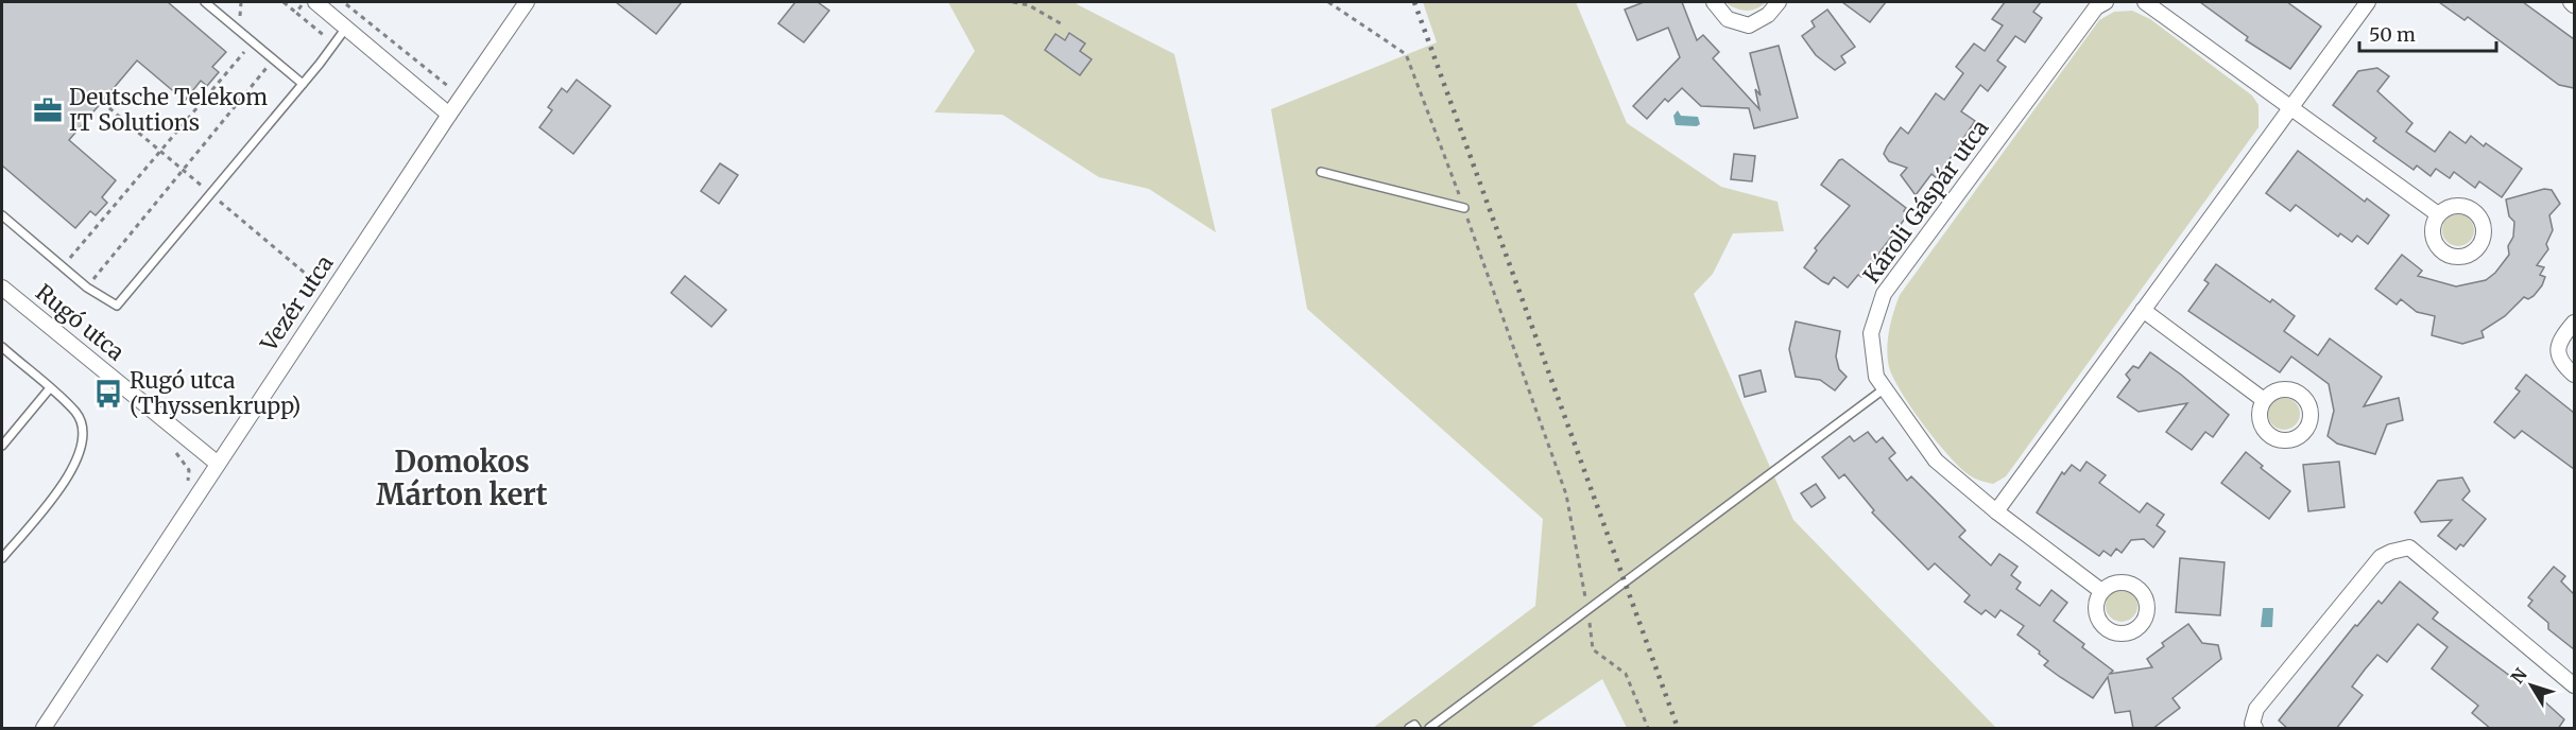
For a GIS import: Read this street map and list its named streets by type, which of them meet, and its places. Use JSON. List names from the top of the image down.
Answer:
{
  "streets": {
    "street": ["Károli Gáspár utca", "Vezér utca", "Rugó utca"]
  },
  "crossings": [
    ["Vezér utca", "Rugó utca"]
  ],
  "districts": ["Domokos Márton kert"],
  "places": {
    "office": ["Deutsche Telekom IT Solutions"],
    "bus stop": ["Rugó utca (Thyssenkrupp)"]
  },
  "scale_bar": "50 m",
  "north": "top left"
}
